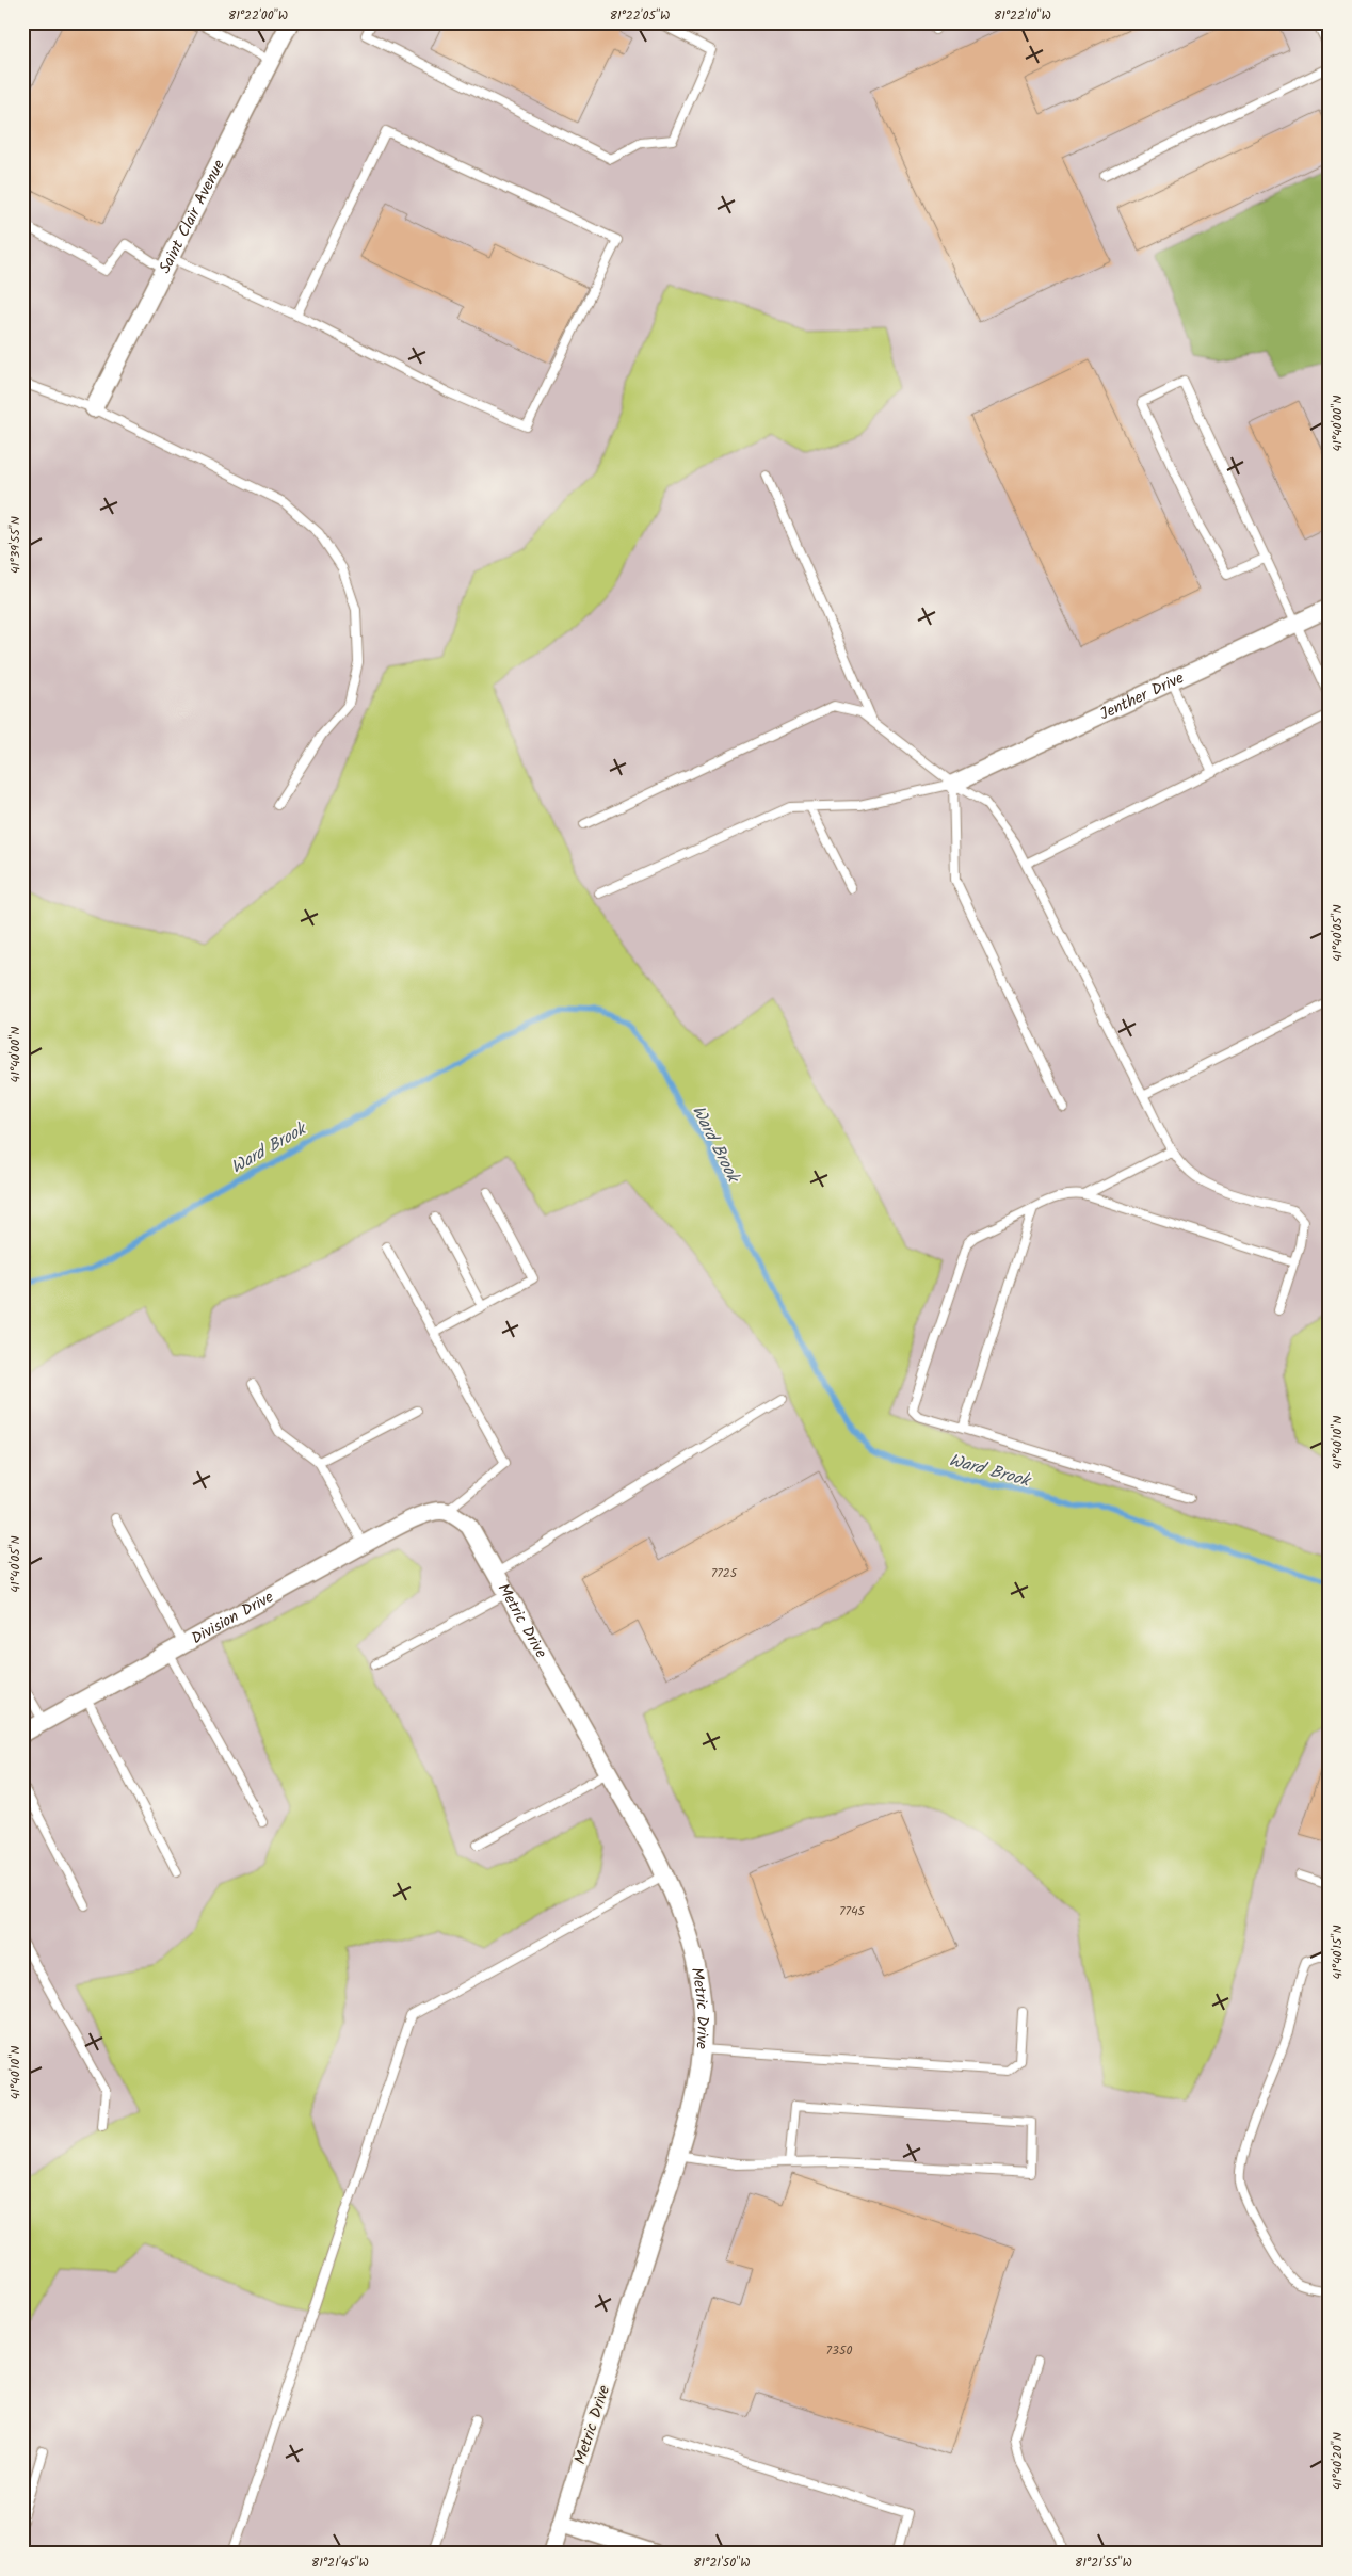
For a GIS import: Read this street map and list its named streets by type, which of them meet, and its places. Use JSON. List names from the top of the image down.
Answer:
{
  "streets": {
    "street": [
      "Saint Clair Avenue",
      "Jenther Drive",
      "Division Drive",
      "Metric Drive"
    ]
  },
  "crossings": [
    ["Division Drive", "Metric Drive"]
  ],
  "water": ["Ward Brook"],
  "house_numbers": ["7725", "7745", "7350"],
  "coordinates": [
    "81°22'00\"W",
    "81°22'05\"W",
    "81°22'10\"W",
    "41°40'00\"N",
    "41°39'55\"N",
    "41°40'05\"N",
    "41°40'10\"N",
    "41°40'15\"N",
    "41°40'20\"N",
    "81°21'45\"W",
    "81°21'50\"W",
    "81°21'55\"W"
  ]
}
